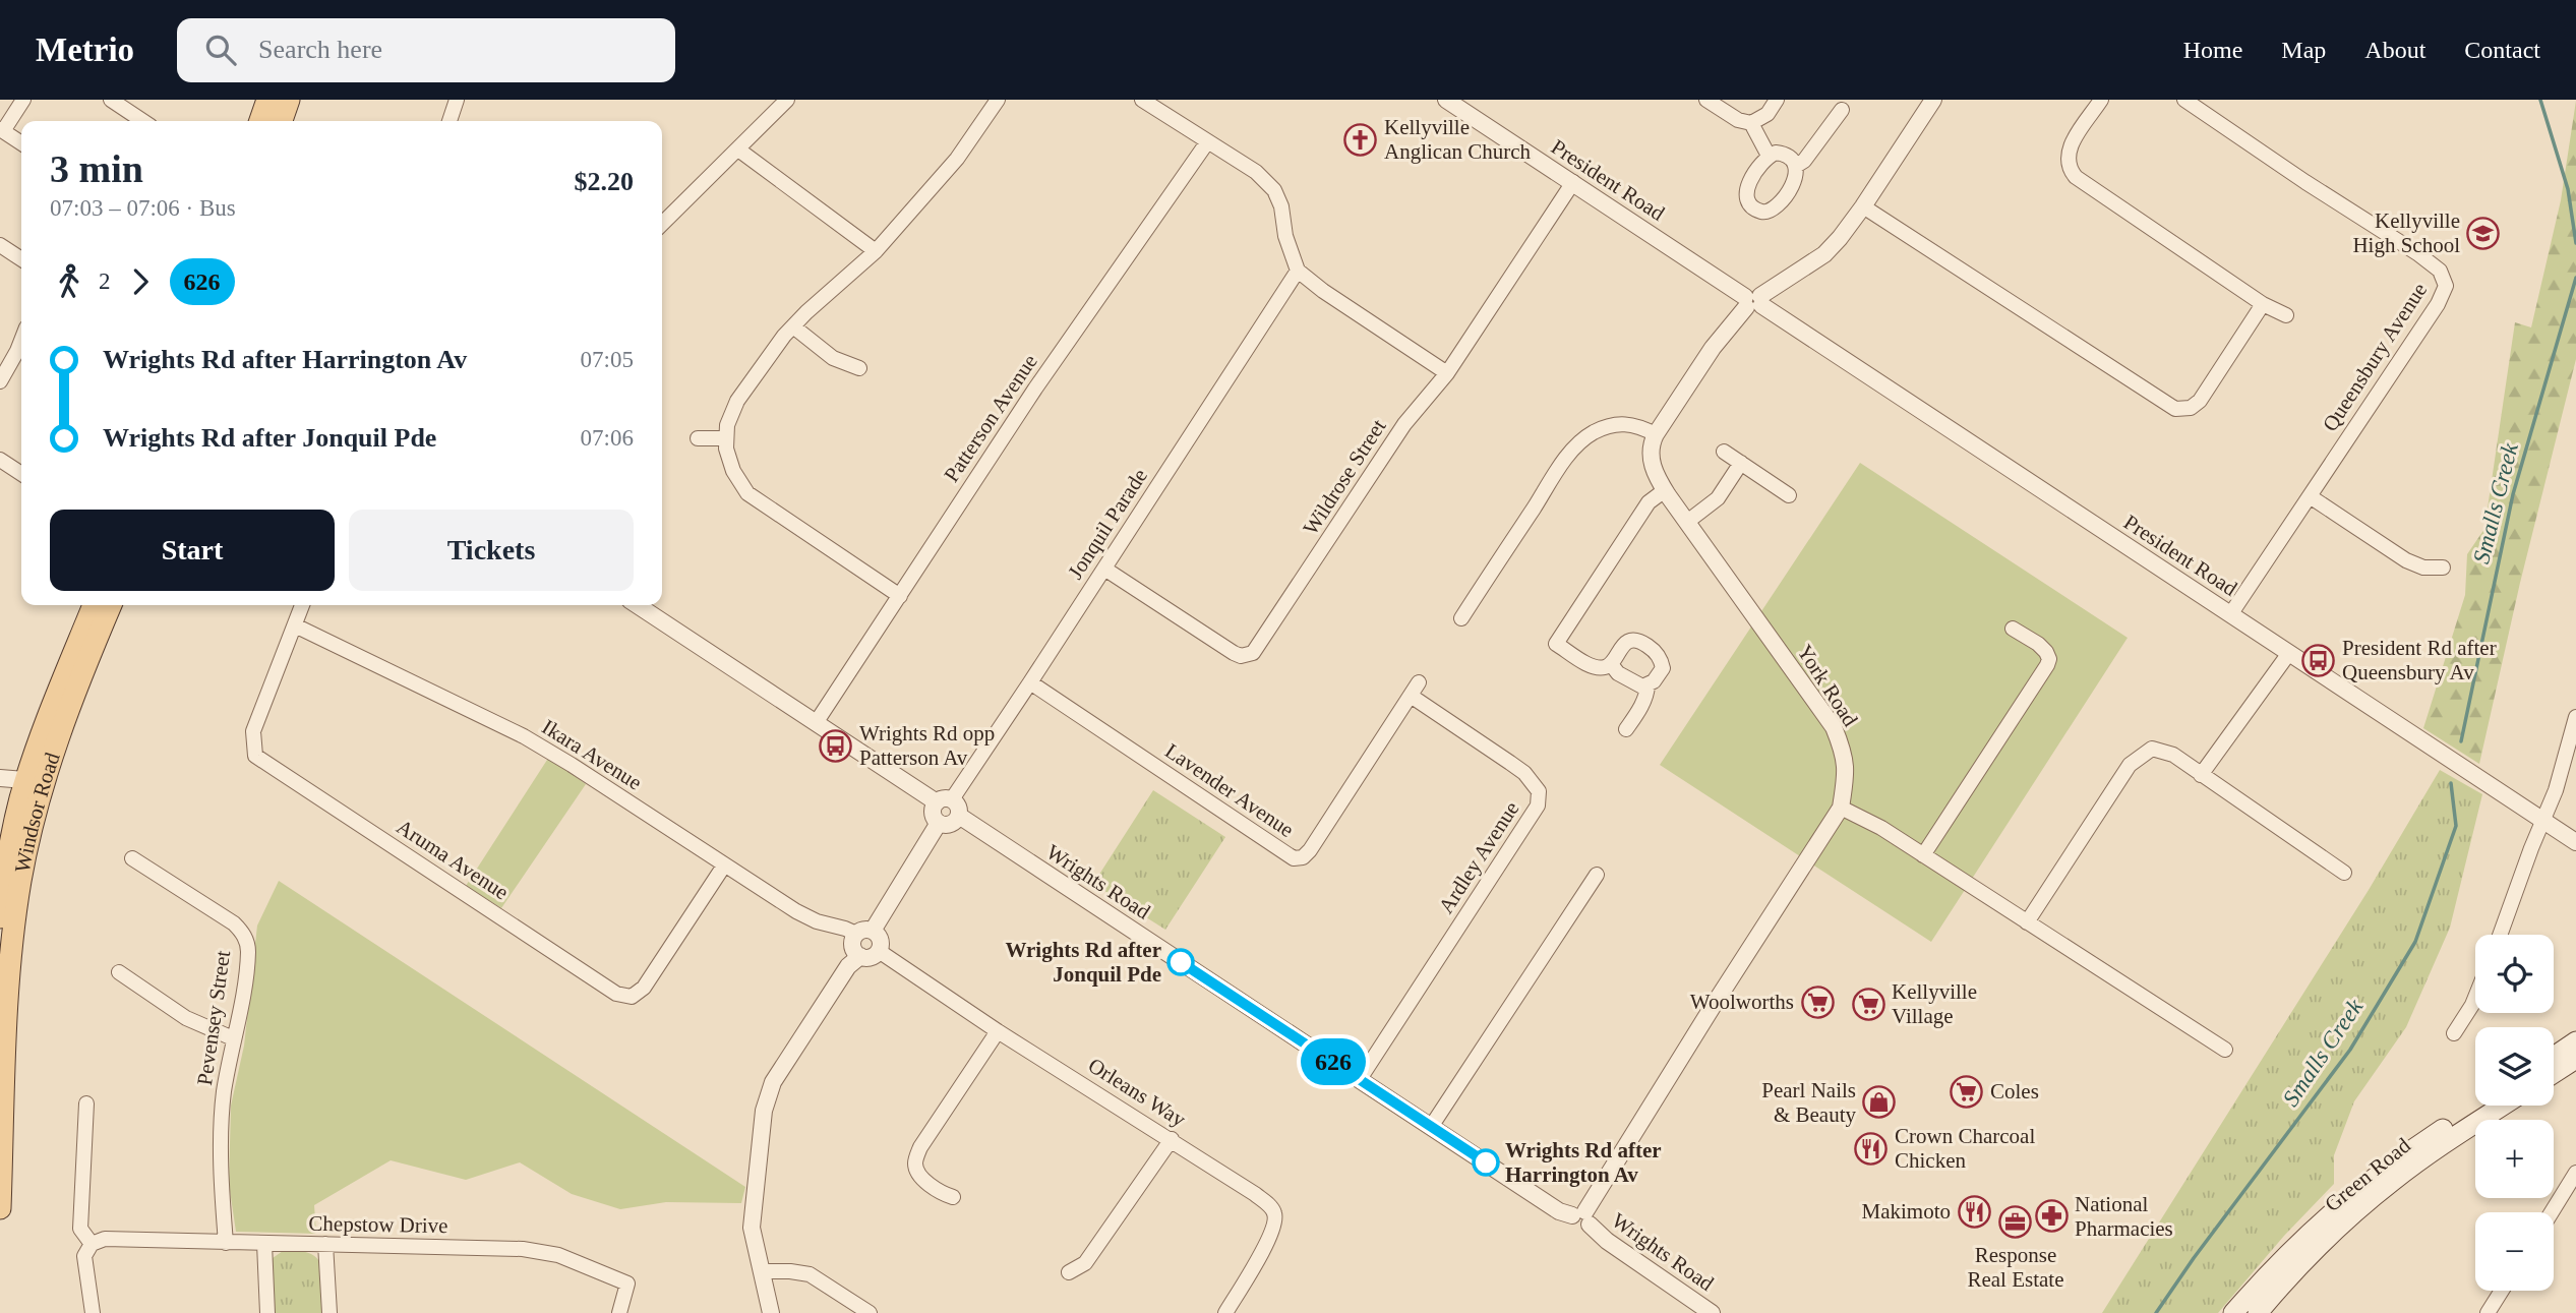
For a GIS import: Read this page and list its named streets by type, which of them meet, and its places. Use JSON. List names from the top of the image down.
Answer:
{
  "streets": {
    "main road": ["Windsor Road", "Green Road"],
    "street": [
      "President Road",
      "Queensbury Avenue",
      "Patterson Avenue",
      "Wildrose Street",
      "Jonquil Parade",
      "York Road",
      "Ikara Avenue",
      "Lavender Avenue",
      "Ardley Avenue",
      "Aruma Avenue",
      "Wrights Road",
      "Pevensey Street",
      "Orleans Way",
      "Chepstow Drive"
    ]
  },
  "crossings": [
    ["President Road", "Queensbury Avenue"],
    ["President Road", "Wildrose Street"],
    ["Wildrose Street", "Jonquil Parade"],
    ["Jonquil Parade", "Lavender Avenue"],
    ["Jonquil Parade", "Wrights Road"],
    ["York Road", "Wrights Road"],
    ["Ikara Avenue", "Aruma Avenue"],
    ["Ikara Avenue", "Orleans Way"],
    ["Lavender Avenue", "Ardley Avenue"],
    ["Ardley Avenue", "Wrights Road"],
    ["Pevensey Street", "Chepstow Drive"]
  ],
  "water": ["Smalls Creek"],
  "places": {
    "church": ["Kellyville Anglican Church"],
    "school or university": ["Kellyville High School"],
    "bus stop": ["President Rd after Queensbury Av", "Wrights Rd opp Patterson Av"],
    "other": ["Wrights Rd after Jonquil Pde", "Wrights Rd after Harrington Av"],
    "supermarket": ["Woolworths", "Kellyville Village", "Coles"],
    "shop": ["Pearl Nails & Beauty"],
    "restaurant": ["Crown Charcoal Chicken", "Makimoto"],
    "pharmacy": ["National Pharmacies"],
    "office": ["Response Real Estate"]
  },
  "lines": ["bus line 626"],
  "page": {
    "header": "Metrio",
    "search": "Search here",
    "nav": [
      "Home",
      "Map",
      "About",
      "Contact"
    ],
    "on_map": "626",
    "heading": ["3 min", "07:03 – 07:06 · Bus", "$2.20"],
    "legs": ["2", "626"],
    "list": [
      {
        "name": "Wrights Rd after Harrington Av",
        "value": "07:05"
      },
      {
        "name": "Wrights Rd after Jonquil Pde",
        "value": "07:06"
      }
    ],
    "buttons": ["Start", "Tickets"],
    "map_buttons": ["+", "−"]
  }
}
